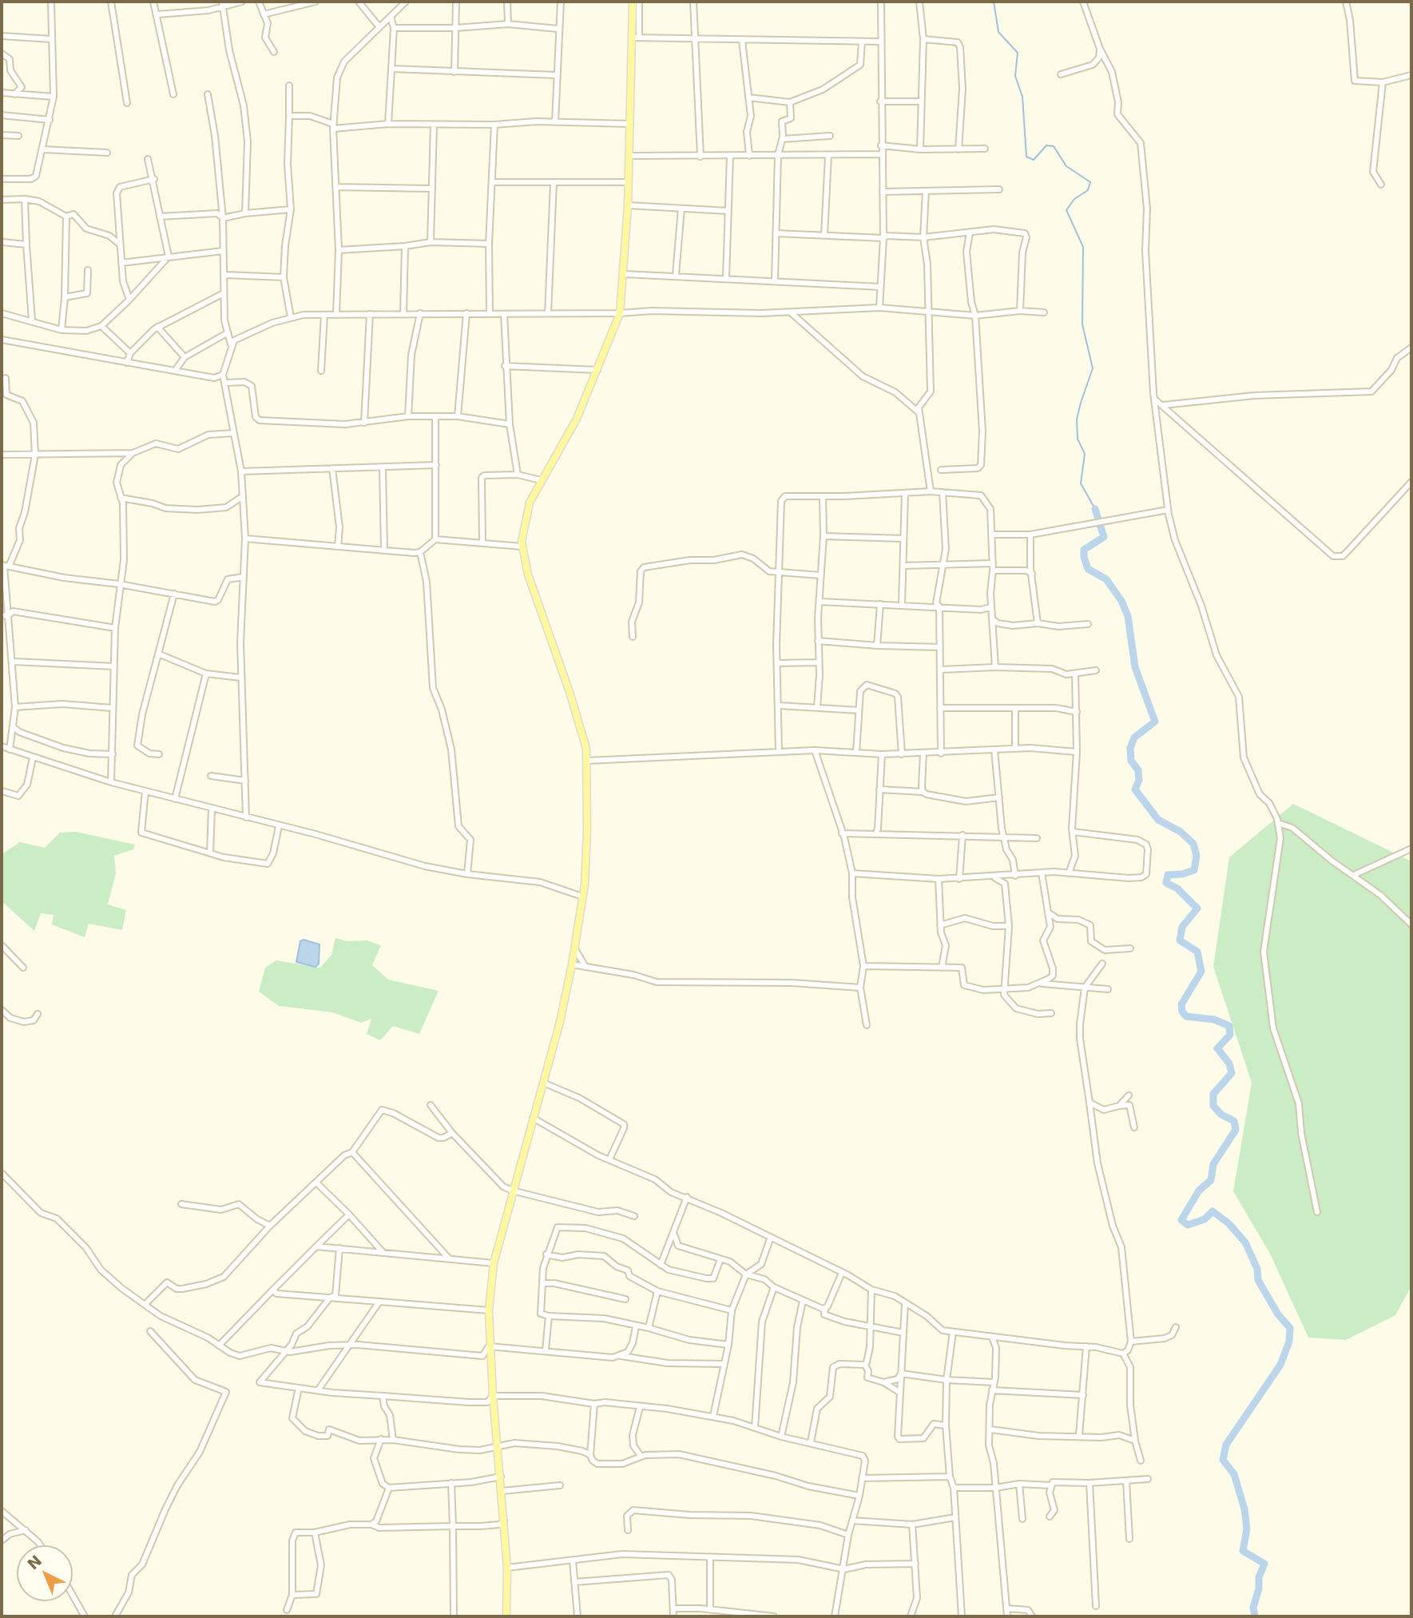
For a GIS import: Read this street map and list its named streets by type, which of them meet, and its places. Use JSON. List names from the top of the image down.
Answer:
{
  "north": "top left"
}
